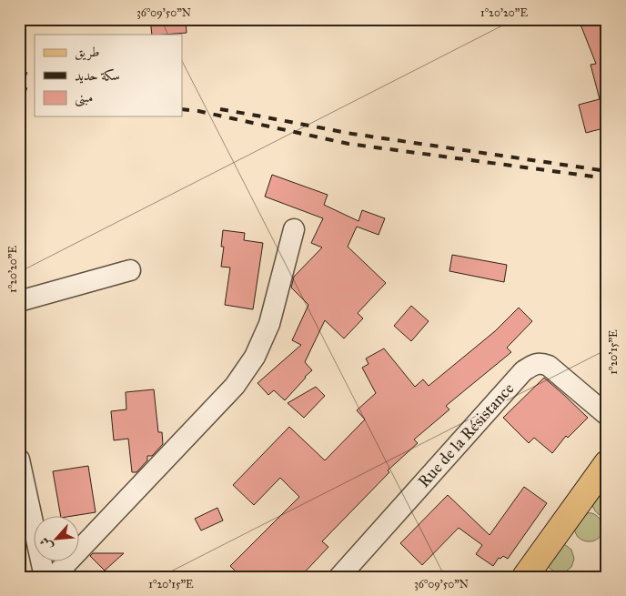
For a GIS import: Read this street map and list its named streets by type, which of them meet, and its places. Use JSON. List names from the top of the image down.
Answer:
{
  "streets": {
    "street": ["Rue de la Résistance"]
  },
  "legend": ["طريق", "سكة حديد", "مبنى"],
  "north": "bottom left",
  "coordinates": ["36°09'50\"N", "1°20'20\"E", "1°20'15\"E"]
}
